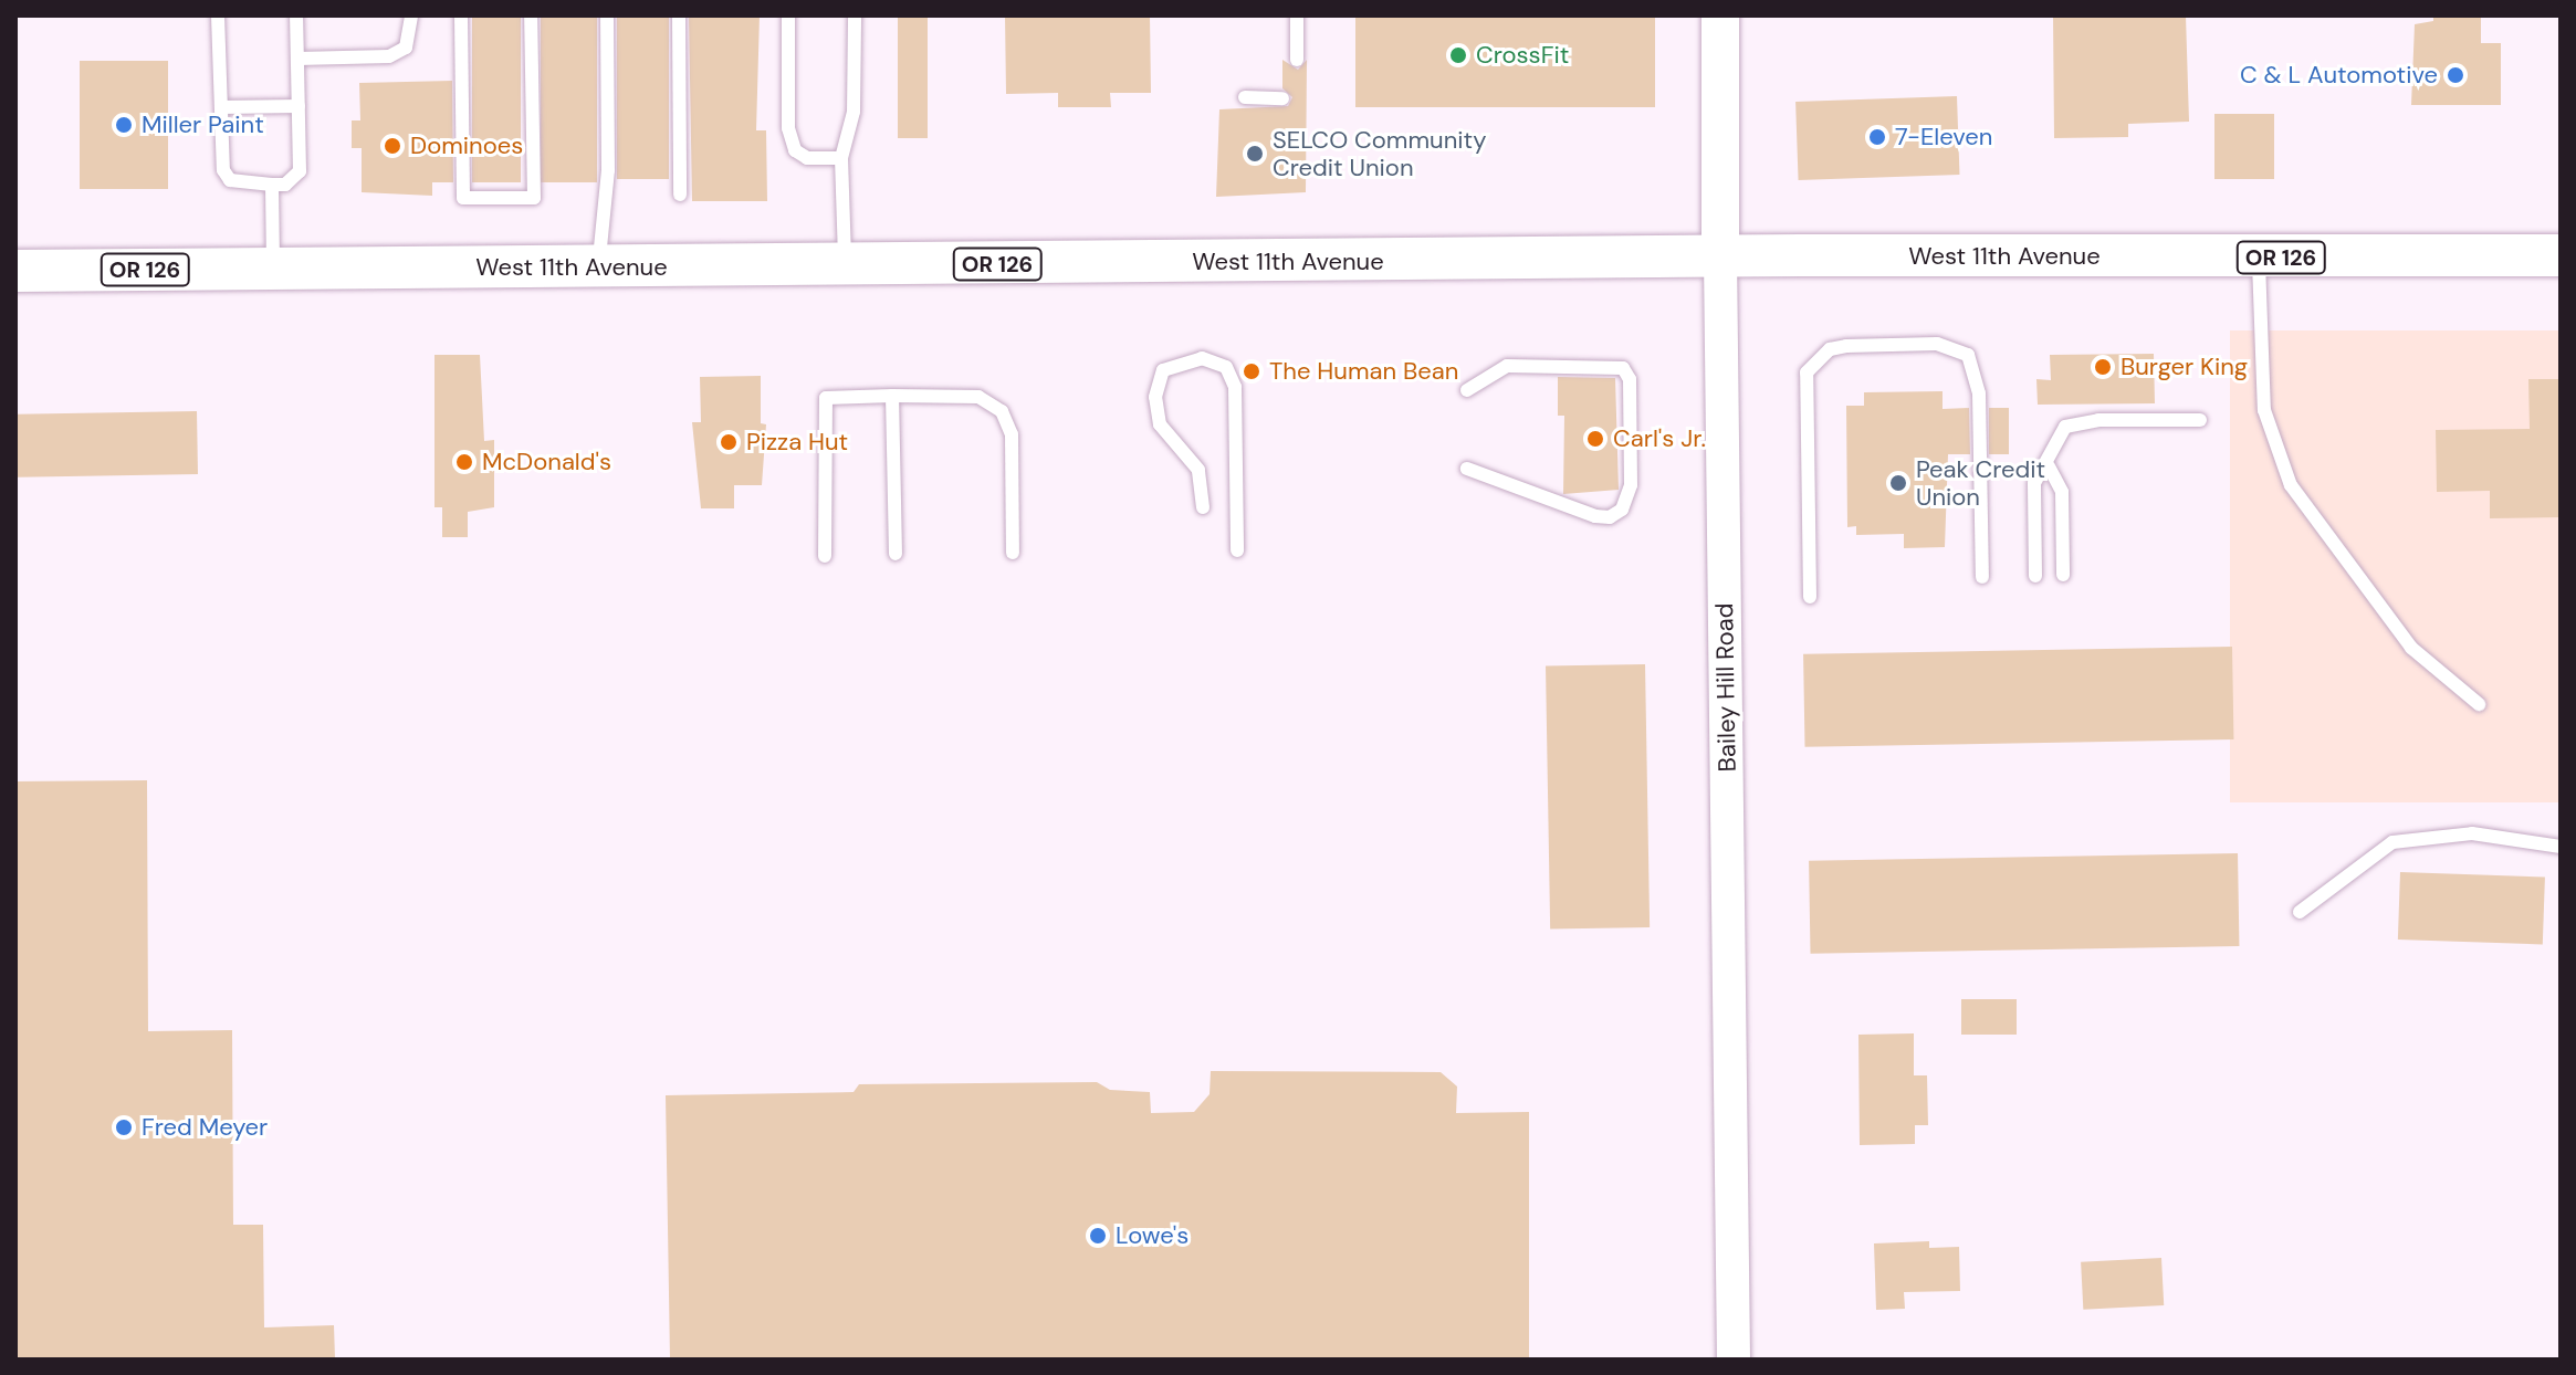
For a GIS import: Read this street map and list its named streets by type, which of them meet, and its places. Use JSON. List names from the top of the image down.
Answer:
{
  "streets": {
    "main road": ["West 11th Avenue", "OR 126", "Bailey Hill Road"]
  },
  "crossings": [
    ["West 11th Avenue", "Bailey Hill Road"]
  ],
  "places": [
    "CrossFit",
    "C & L Automotive",
    "Miller Paint",
    "7-Eleven",
    "Dominoes",
    "SELCO Community Credit Union",
    "Burger King",
    "The Human Bean",
    "Carl's Jr.",
    "Pizza Hut",
    "McDonald's",
    "Peak Credit Union",
    "Fred Meyer",
    "Lowe's"
  ]
}
